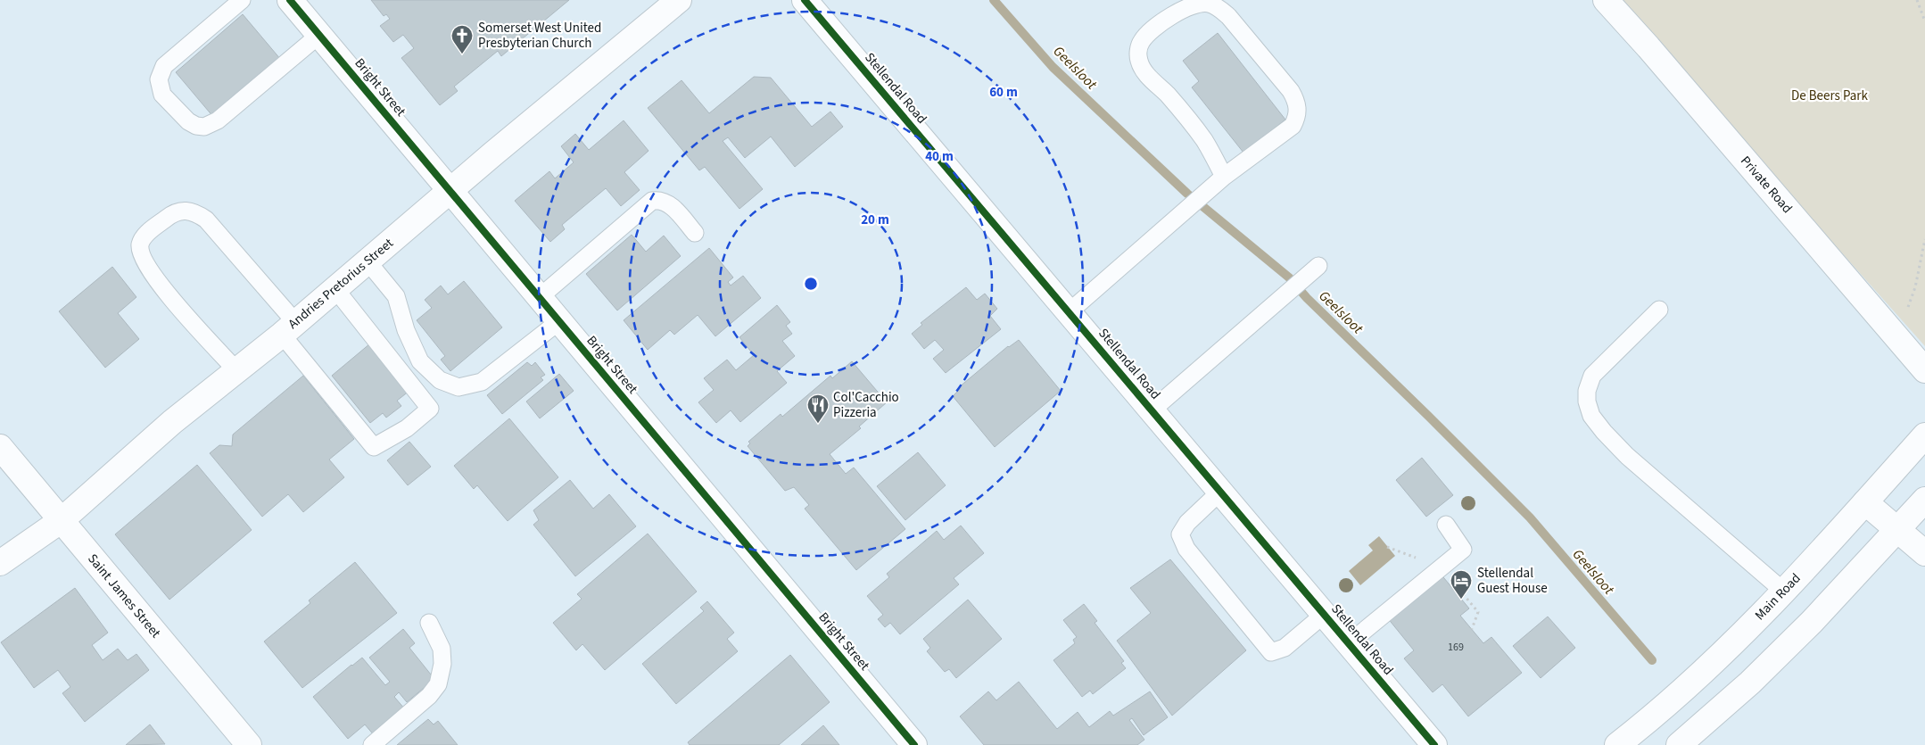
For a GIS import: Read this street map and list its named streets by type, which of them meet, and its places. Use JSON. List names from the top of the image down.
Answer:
{
  "streets": {
    "street": [
      "Bright Street",
      "Stellendal Road",
      "Private Road",
      "Andries Pretorius Street",
      "Saint James Street",
      "Main Road"
    ]
  },
  "crossings": [
    ["Bright Street", "Andries Pretorius Street"],
    ["Andries Pretorius Street", "Saint James Street"]
  ],
  "water": ["Geelsloot"],
  "parks": ["De Beers Park"],
  "places": {
    "church": ["Somerset West United Presbyterian Church"],
    "restaurant": ["Col'Cacchio Pizzeria"],
    "hotel": ["Stellendal Guest House"]
  },
  "house_numbers": ["169"],
  "rings": ["60 m", "40 m", "20 m"]
}
